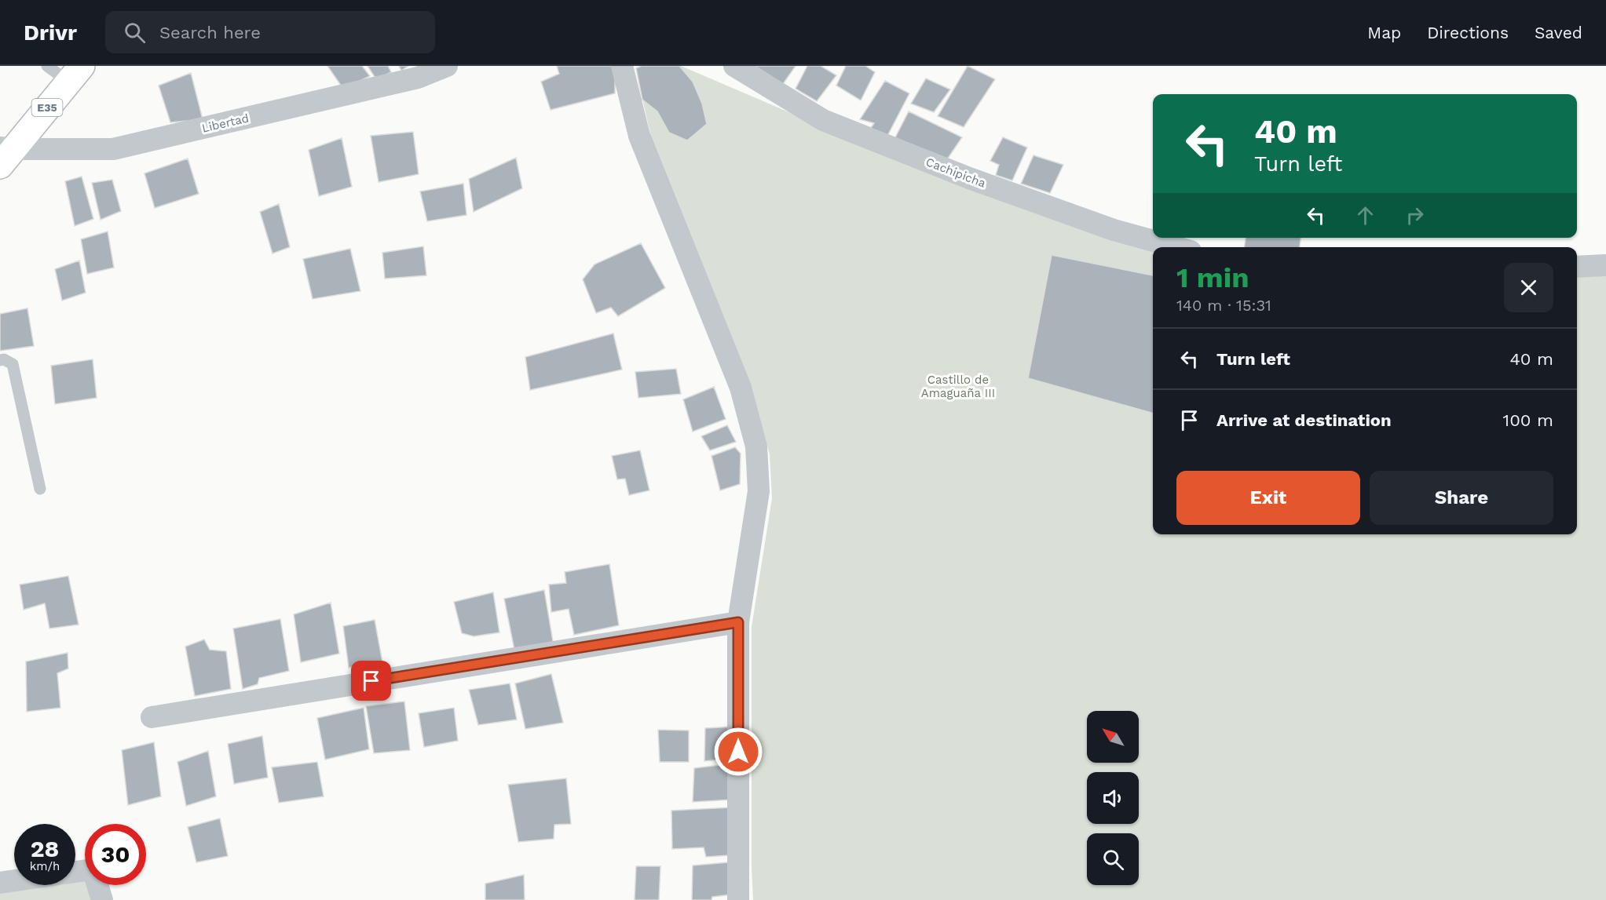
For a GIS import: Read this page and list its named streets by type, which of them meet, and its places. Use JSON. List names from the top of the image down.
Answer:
{
  "streets": {
    "highway": ["E35"],
    "street": ["Libertad", "Cachipicha"]
  },
  "crossings": [
    ["E35", "Libertad"]
  ],
  "parks": ["Castillo de Amaguaña III"],
  "north": "top left",
  "page": {
    "header": "Drivr",
    "search": "Search here",
    "nav": ["Map", "Directions", "Saved"],
    "turn": ["40 m", "Turn left"],
    "heading": ["1 min", "140 m · 15:31"],
    "list": [
      {
        "name": "Turn left",
        "value": "40 m"
      },
      {
        "name": "Arrive at destination",
        "value": "100 m"
      }
    ],
    "buttons": ["Exit", "Share"],
    "speed": "28 km/h",
    "limit": "30"
  }
}
